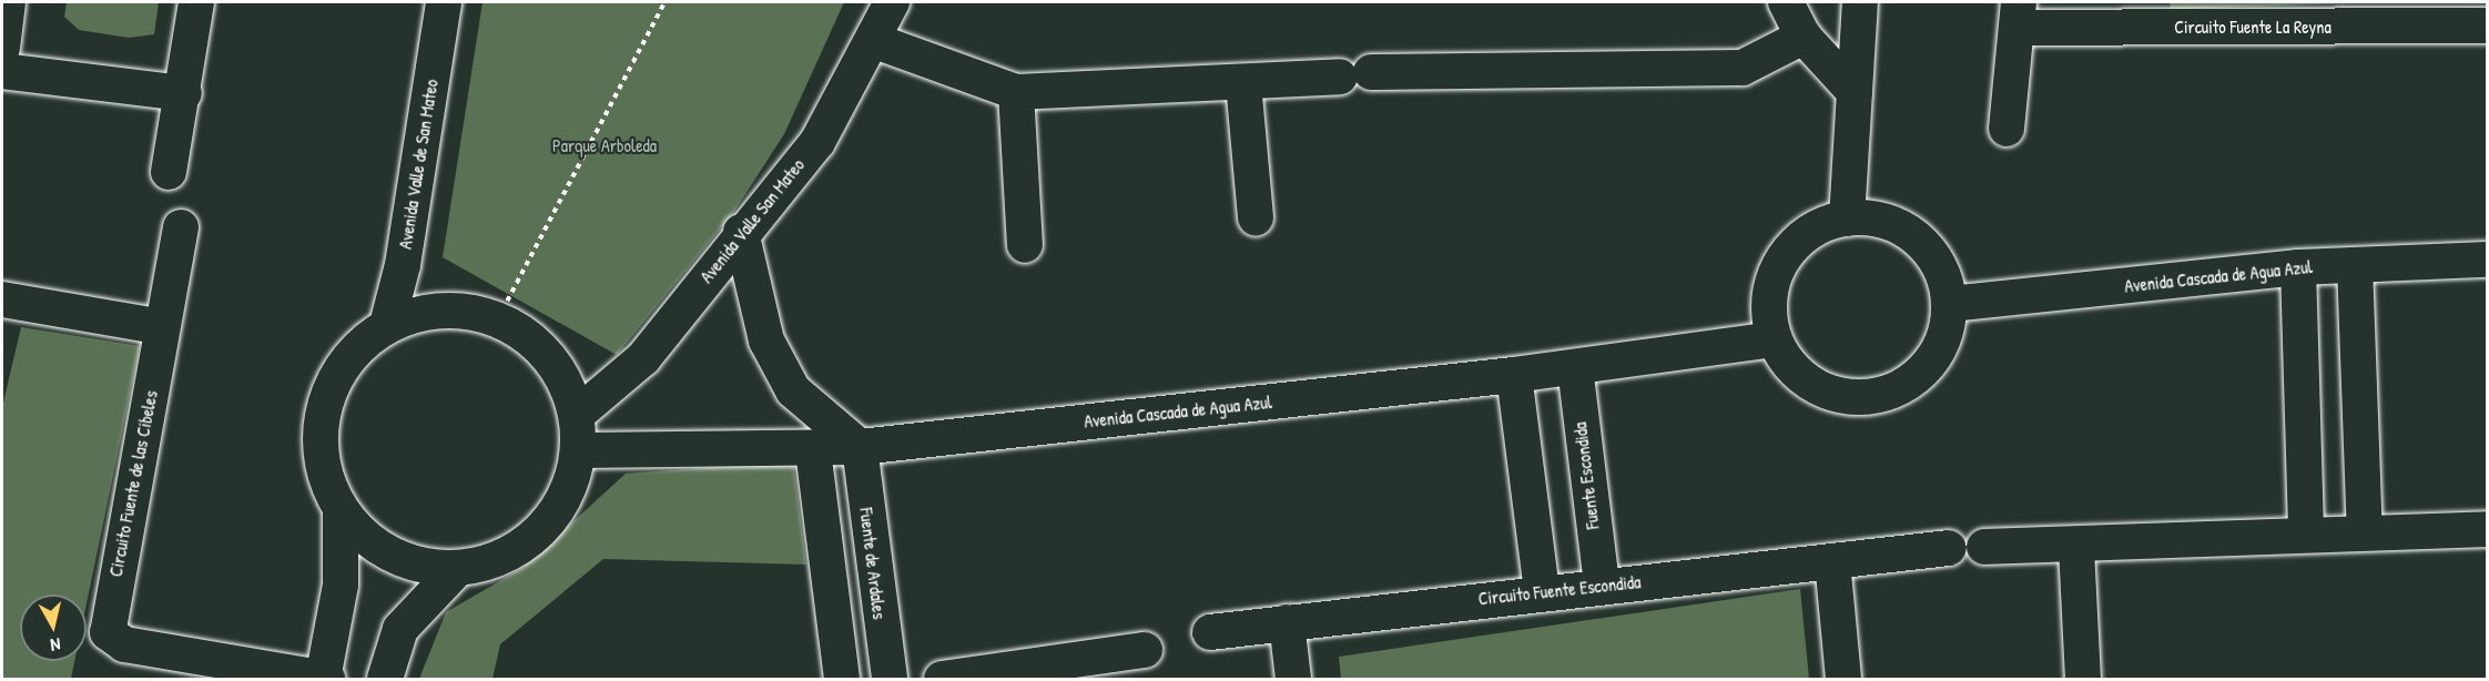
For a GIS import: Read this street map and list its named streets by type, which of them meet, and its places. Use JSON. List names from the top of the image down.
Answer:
{
  "streets": {
    "street": [
      "Circuito Fuente La Reyna",
      "Avenida Valle de San Mateo",
      "Avenida Valle San Mateo",
      "Avenida Cascada de Agua Azul",
      "Fuente Escondida",
      "Circuito Fuente de las Cibeles",
      "Fuente de Ardales",
      "Circuito Fuente Escondida"
    ]
  },
  "crossings": [
    ["Avenida Cascada de Agua Azul", "Fuente Escondida"],
    ["Avenida Cascada de Agua Azul", "Fuente de Ardales"],
    ["Fuente Escondida", "Circuito Fuente Escondida"]
  ],
  "parks": ["Parque Arboleda"],
  "north": "bottom"
}
